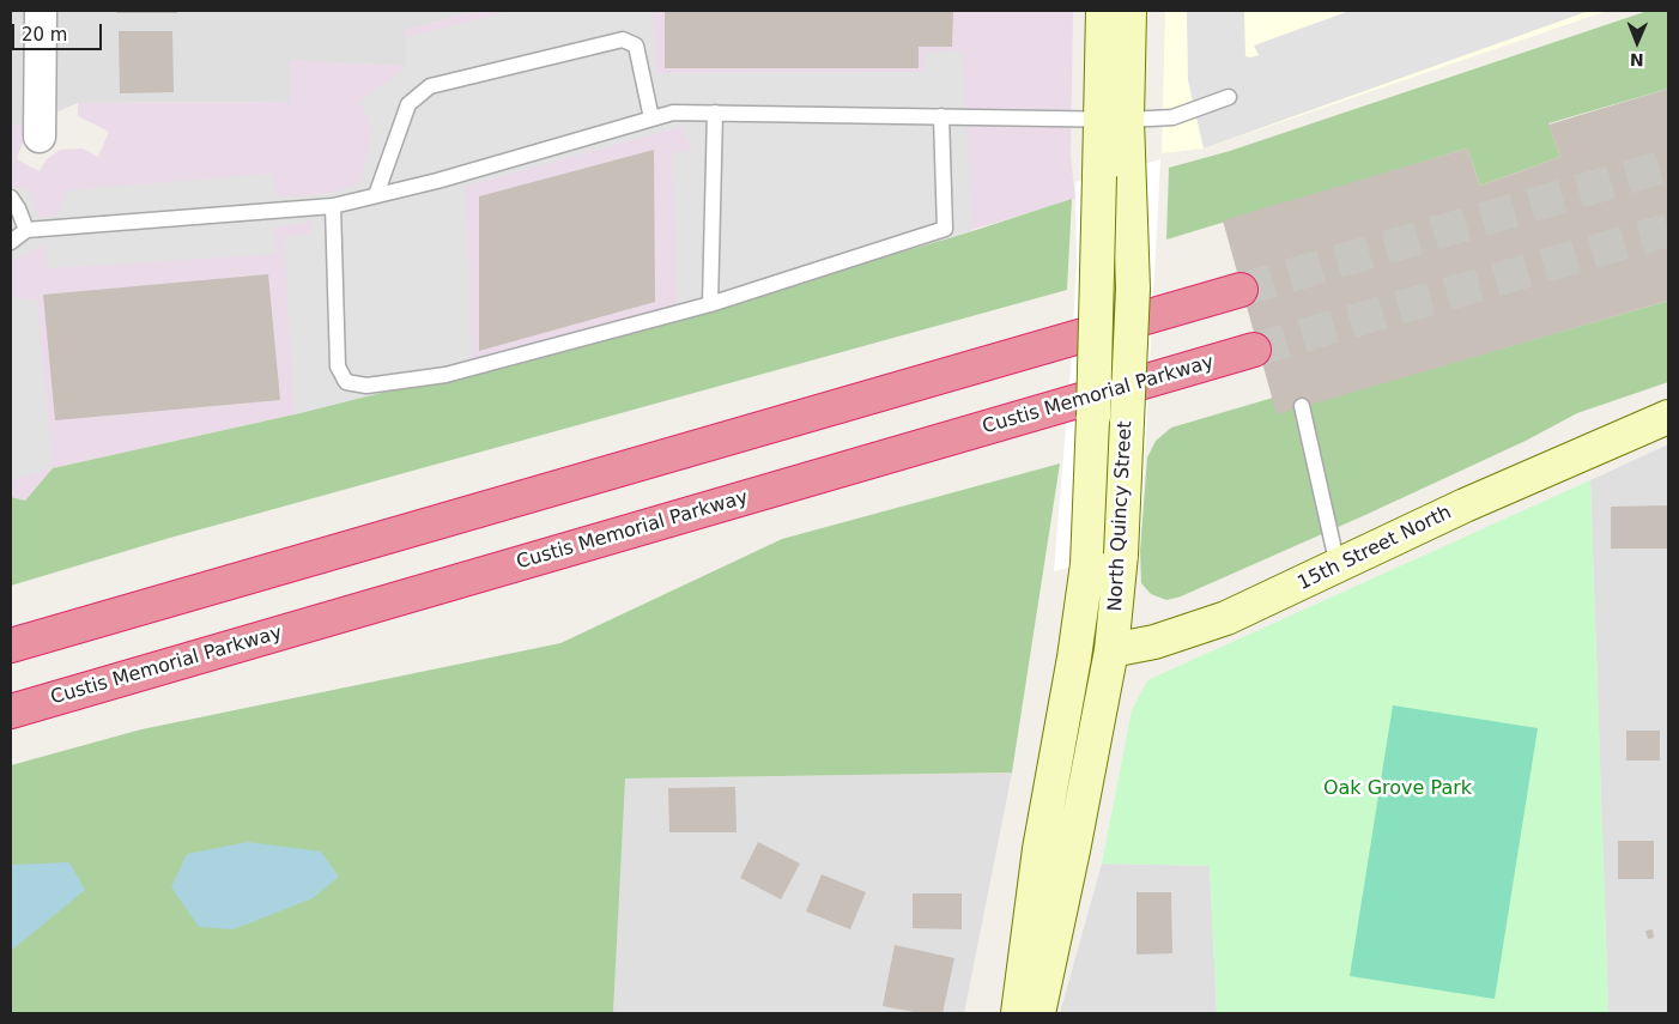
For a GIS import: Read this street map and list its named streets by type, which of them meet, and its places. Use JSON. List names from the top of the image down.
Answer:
{
  "streets": {
    "highway": ["Custis Memorial Parkway"],
    "main road": ["North Quincy Street", "15th Street North"]
  },
  "crossings": [
    ["North Quincy Street", "15th Street North"]
  ],
  "parks": ["Oak Grove Park"],
  "scale_bar": "20 m",
  "north": "bottom"
}
